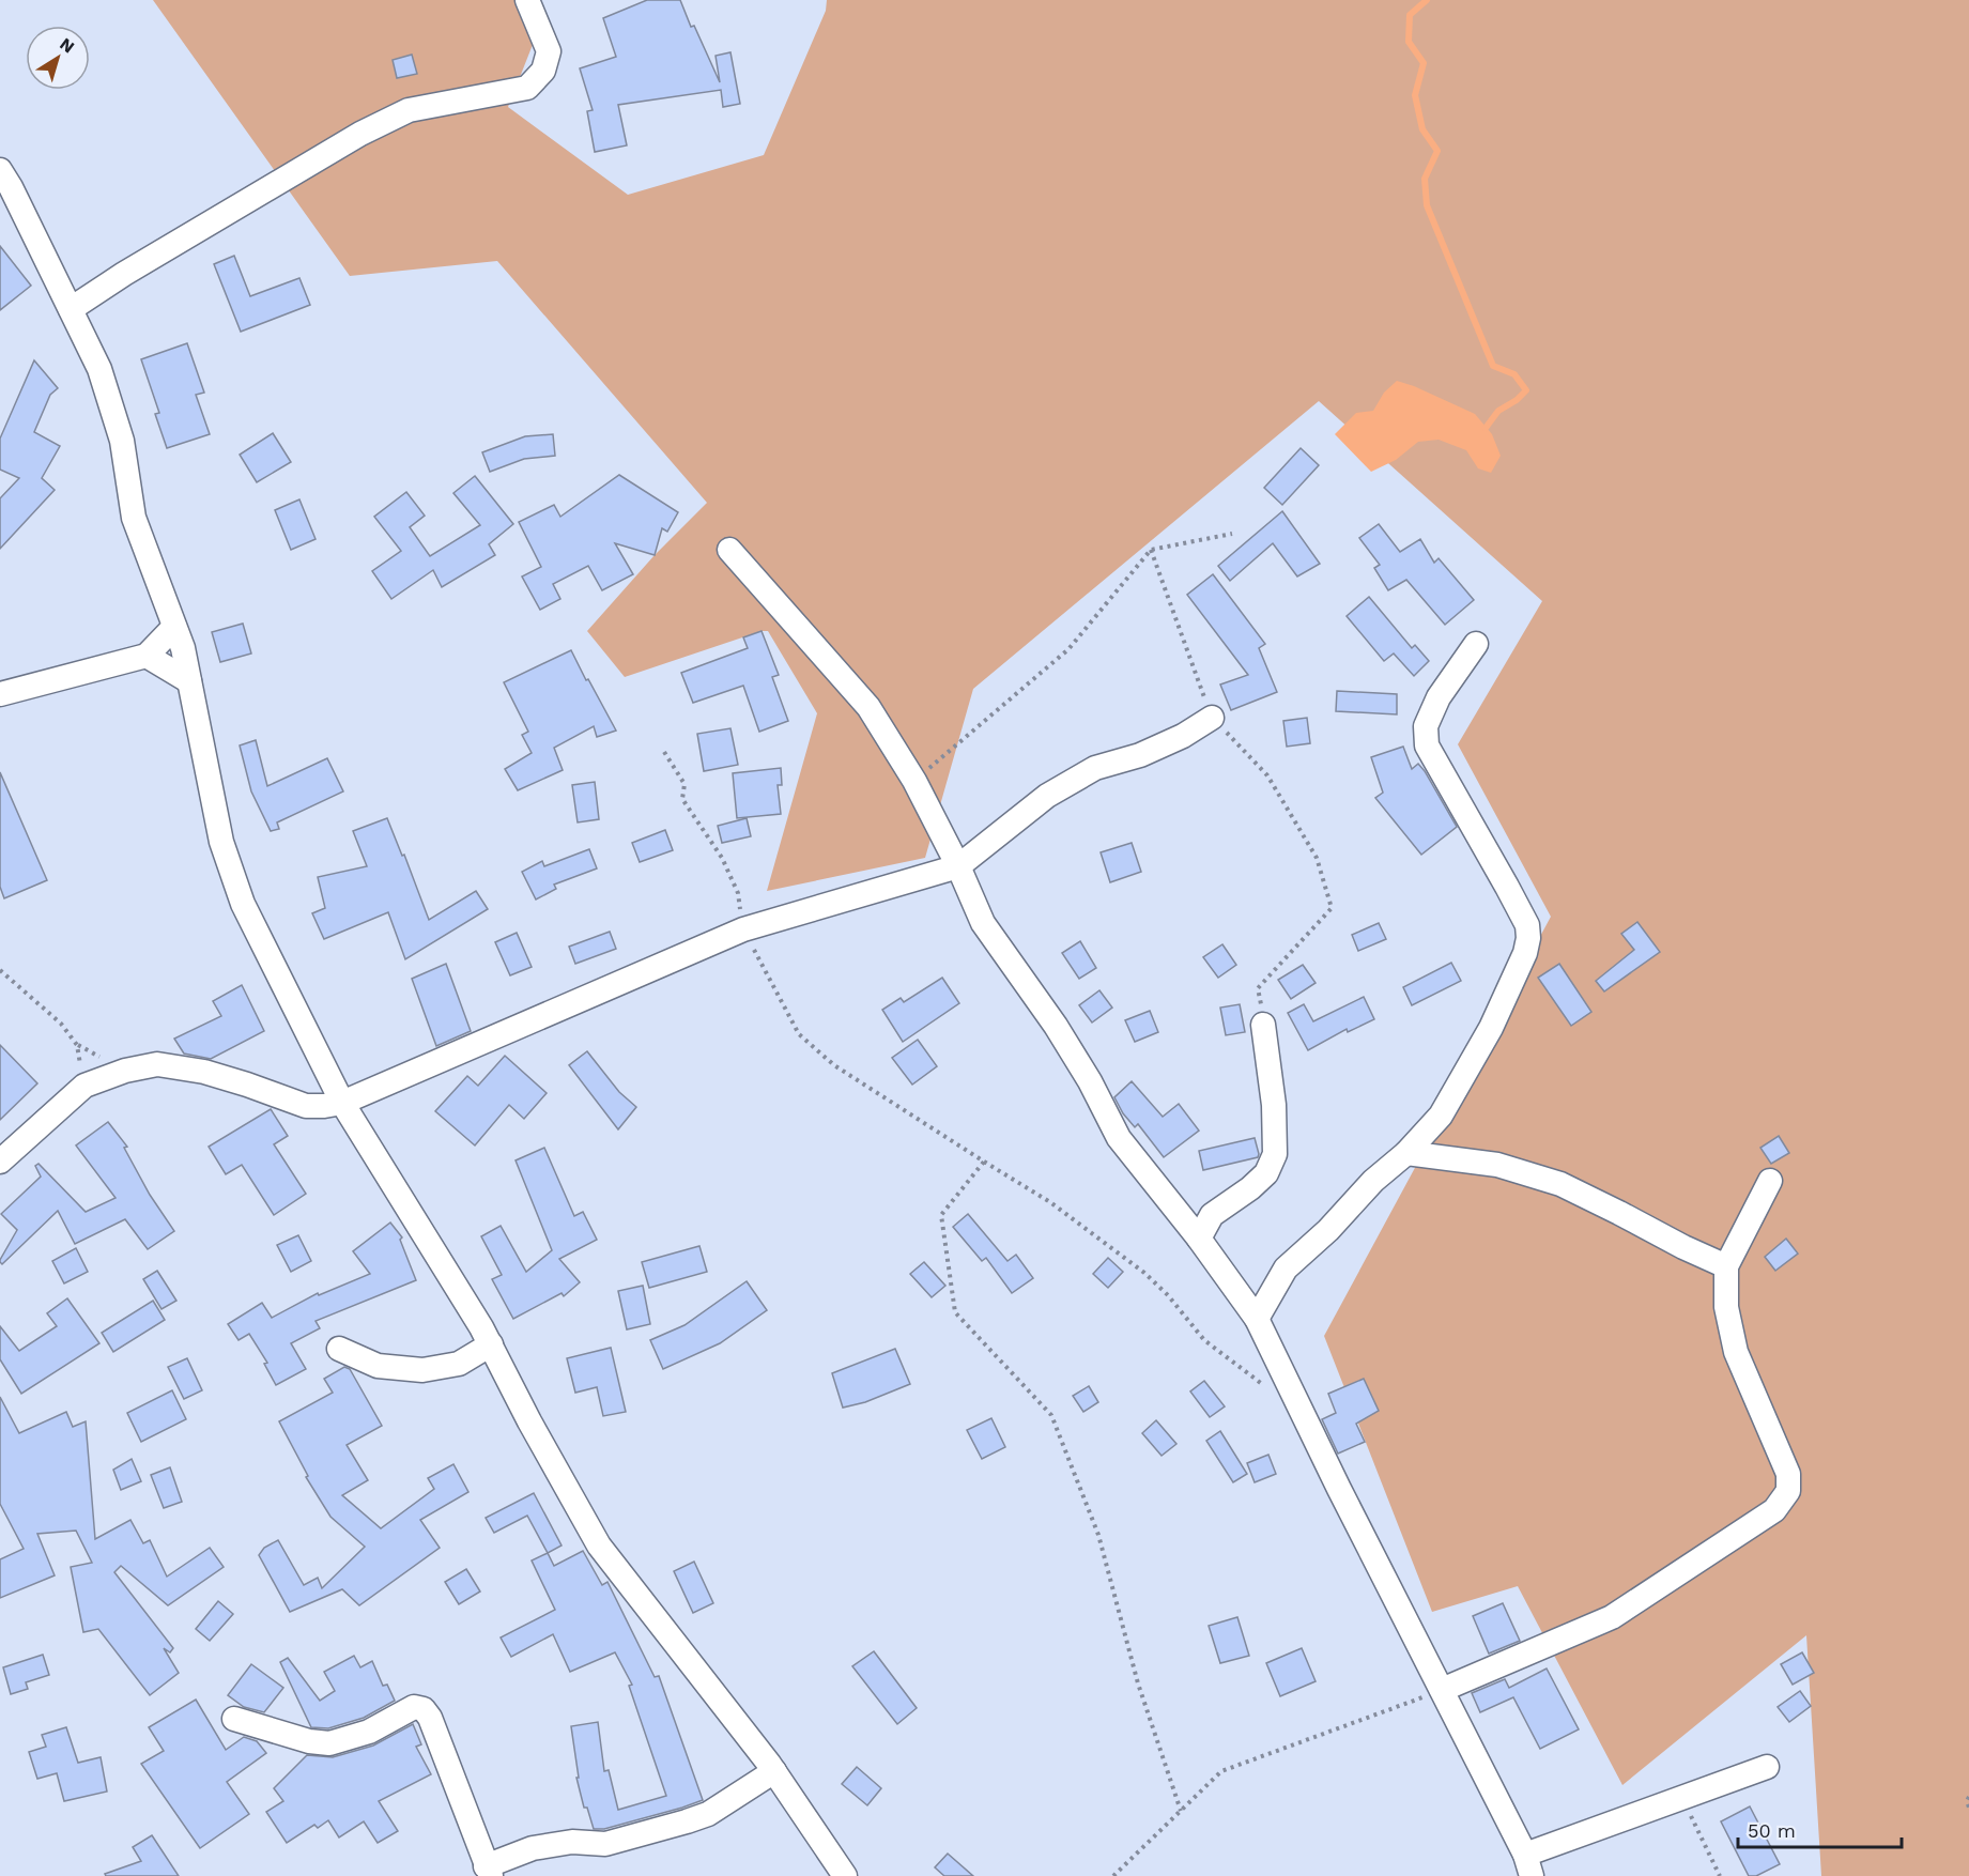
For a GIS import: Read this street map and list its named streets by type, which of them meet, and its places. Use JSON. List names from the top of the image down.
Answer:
{
  "scale_bar": "50 m",
  "north": "top right"
}
